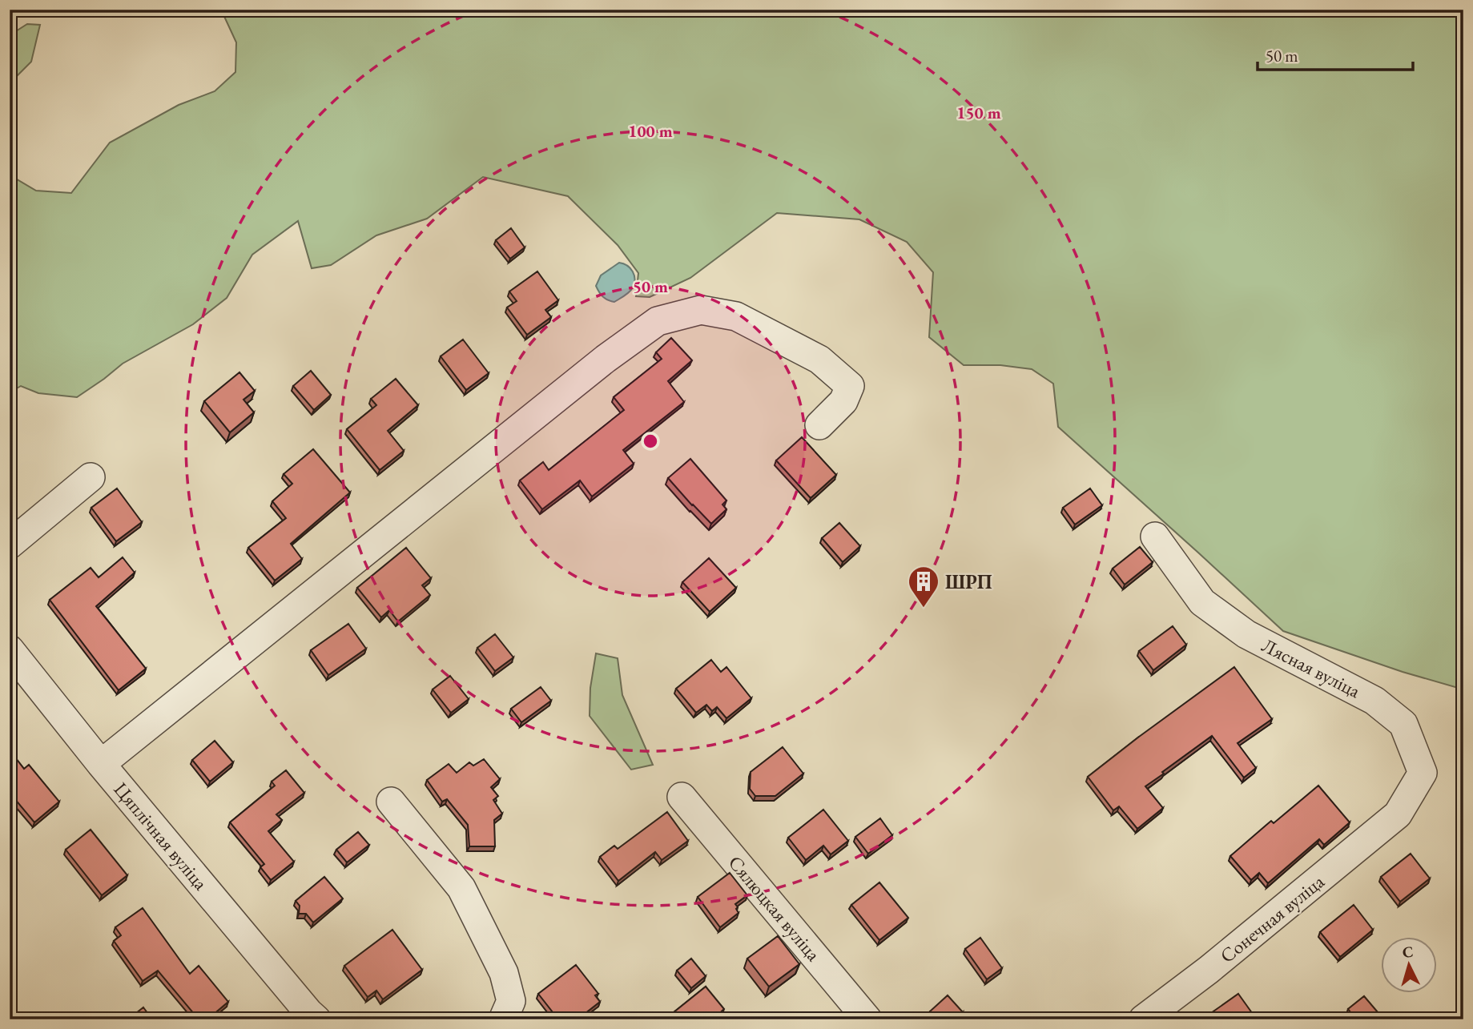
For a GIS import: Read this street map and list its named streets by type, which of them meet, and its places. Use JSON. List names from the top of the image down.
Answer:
{
  "streets": {
    "street": [
      "Лясная вуліца",
      "Цяплічная вуліца",
      "Сялюцкая вуліца",
      "Сонечная вуліца"
    ]
  },
  "crossings": [
    ["Лясная вуліца", "Сонечная вуліца"]
  ],
  "places": {
    "building": ["ШРП"]
  },
  "scale_bar": "50 m",
  "north": "top",
  "rings": ["150 m", "100 m", "50 m"]
}
